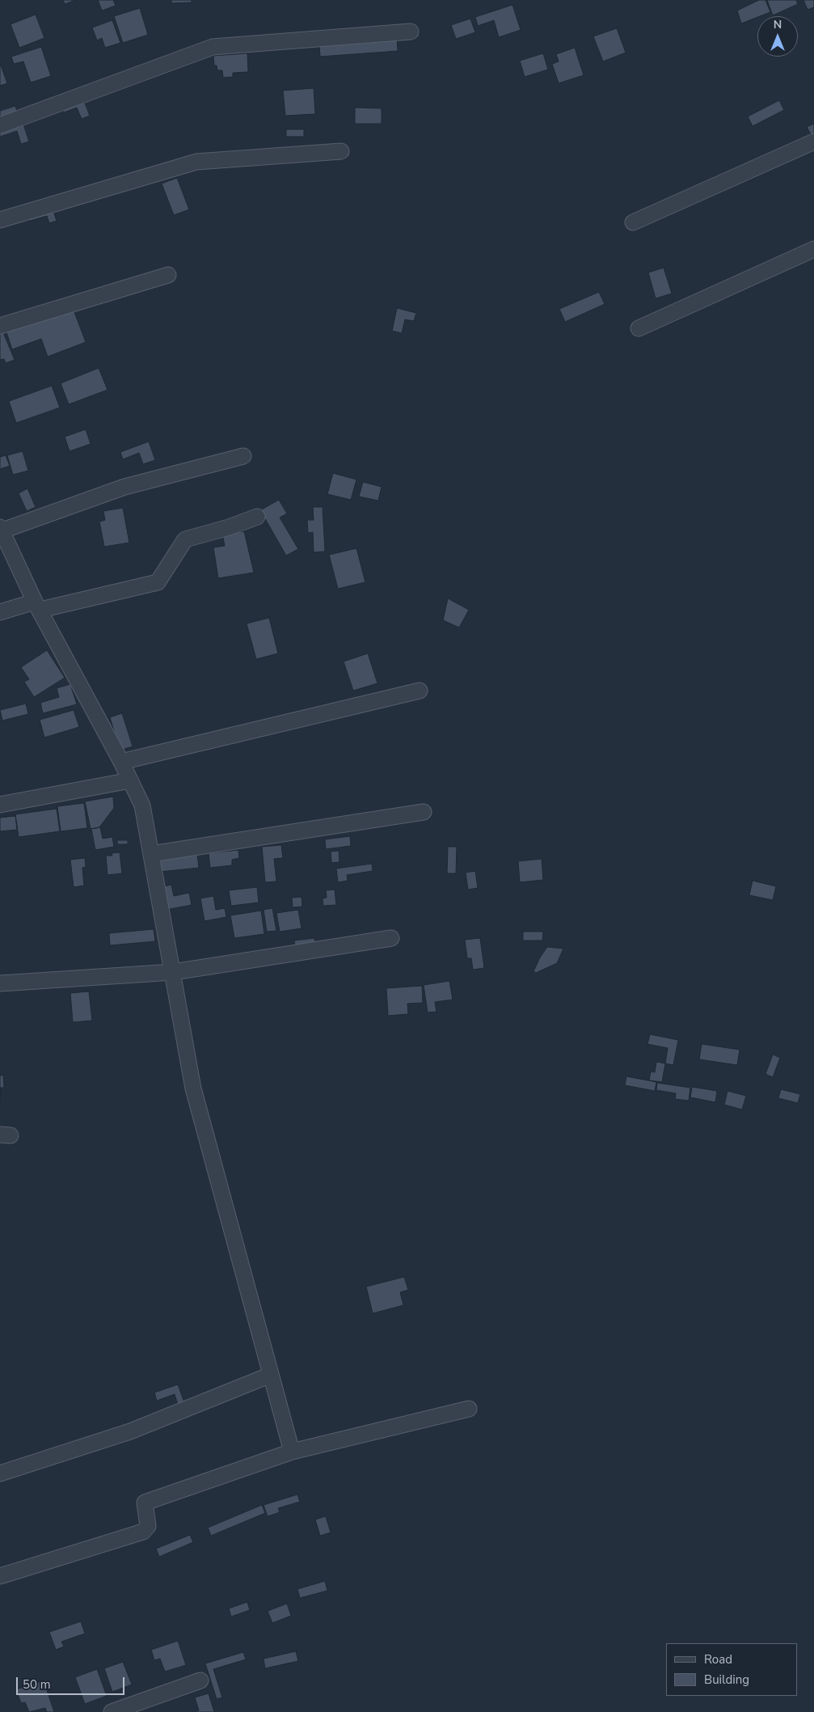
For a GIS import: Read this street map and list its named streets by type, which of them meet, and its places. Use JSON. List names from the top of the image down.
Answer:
{
  "legend": ["Road", "Building"],
  "scale_bar": "50 m",
  "north": "top"
}
